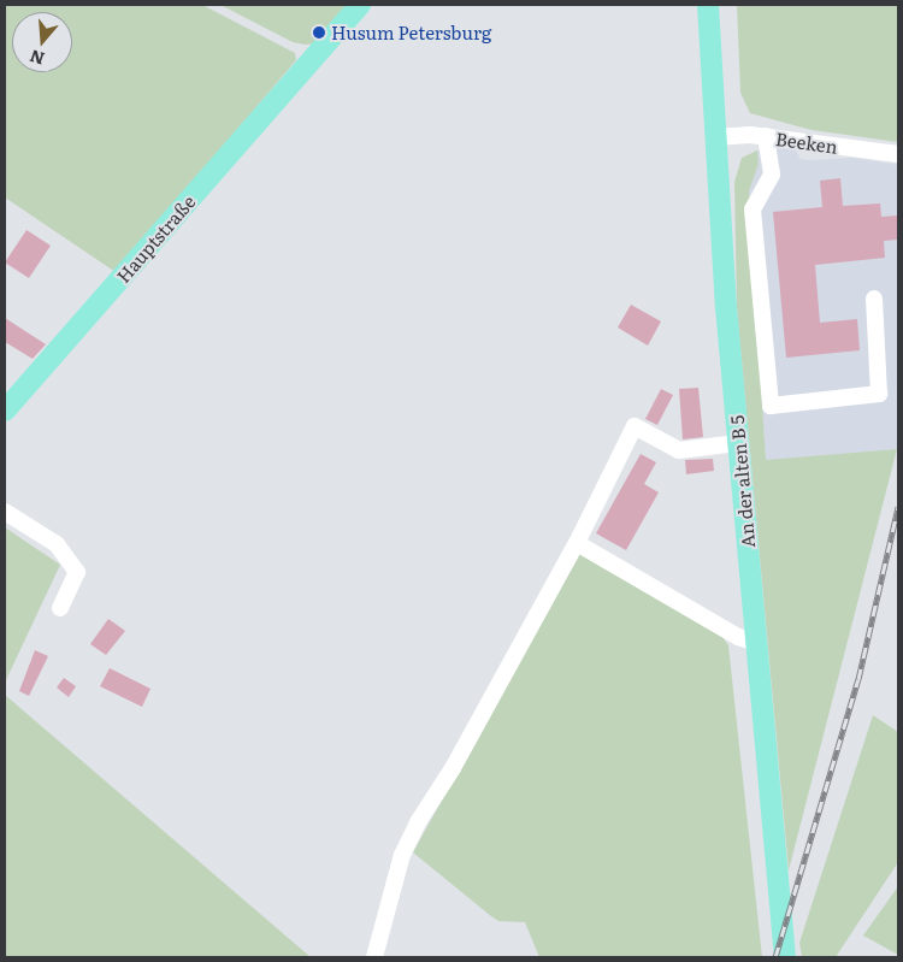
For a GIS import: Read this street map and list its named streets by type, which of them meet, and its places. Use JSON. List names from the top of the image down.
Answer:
{
  "streets": {
    "main road": ["Hauptstraße", "An der alten B 5"],
    "street": ["Beeken"]
  },
  "crossings": [
    ["Beeken", "An der alten B 5"]
  ],
  "places": ["Husum Petersburg"],
  "north": "bottom"
}
